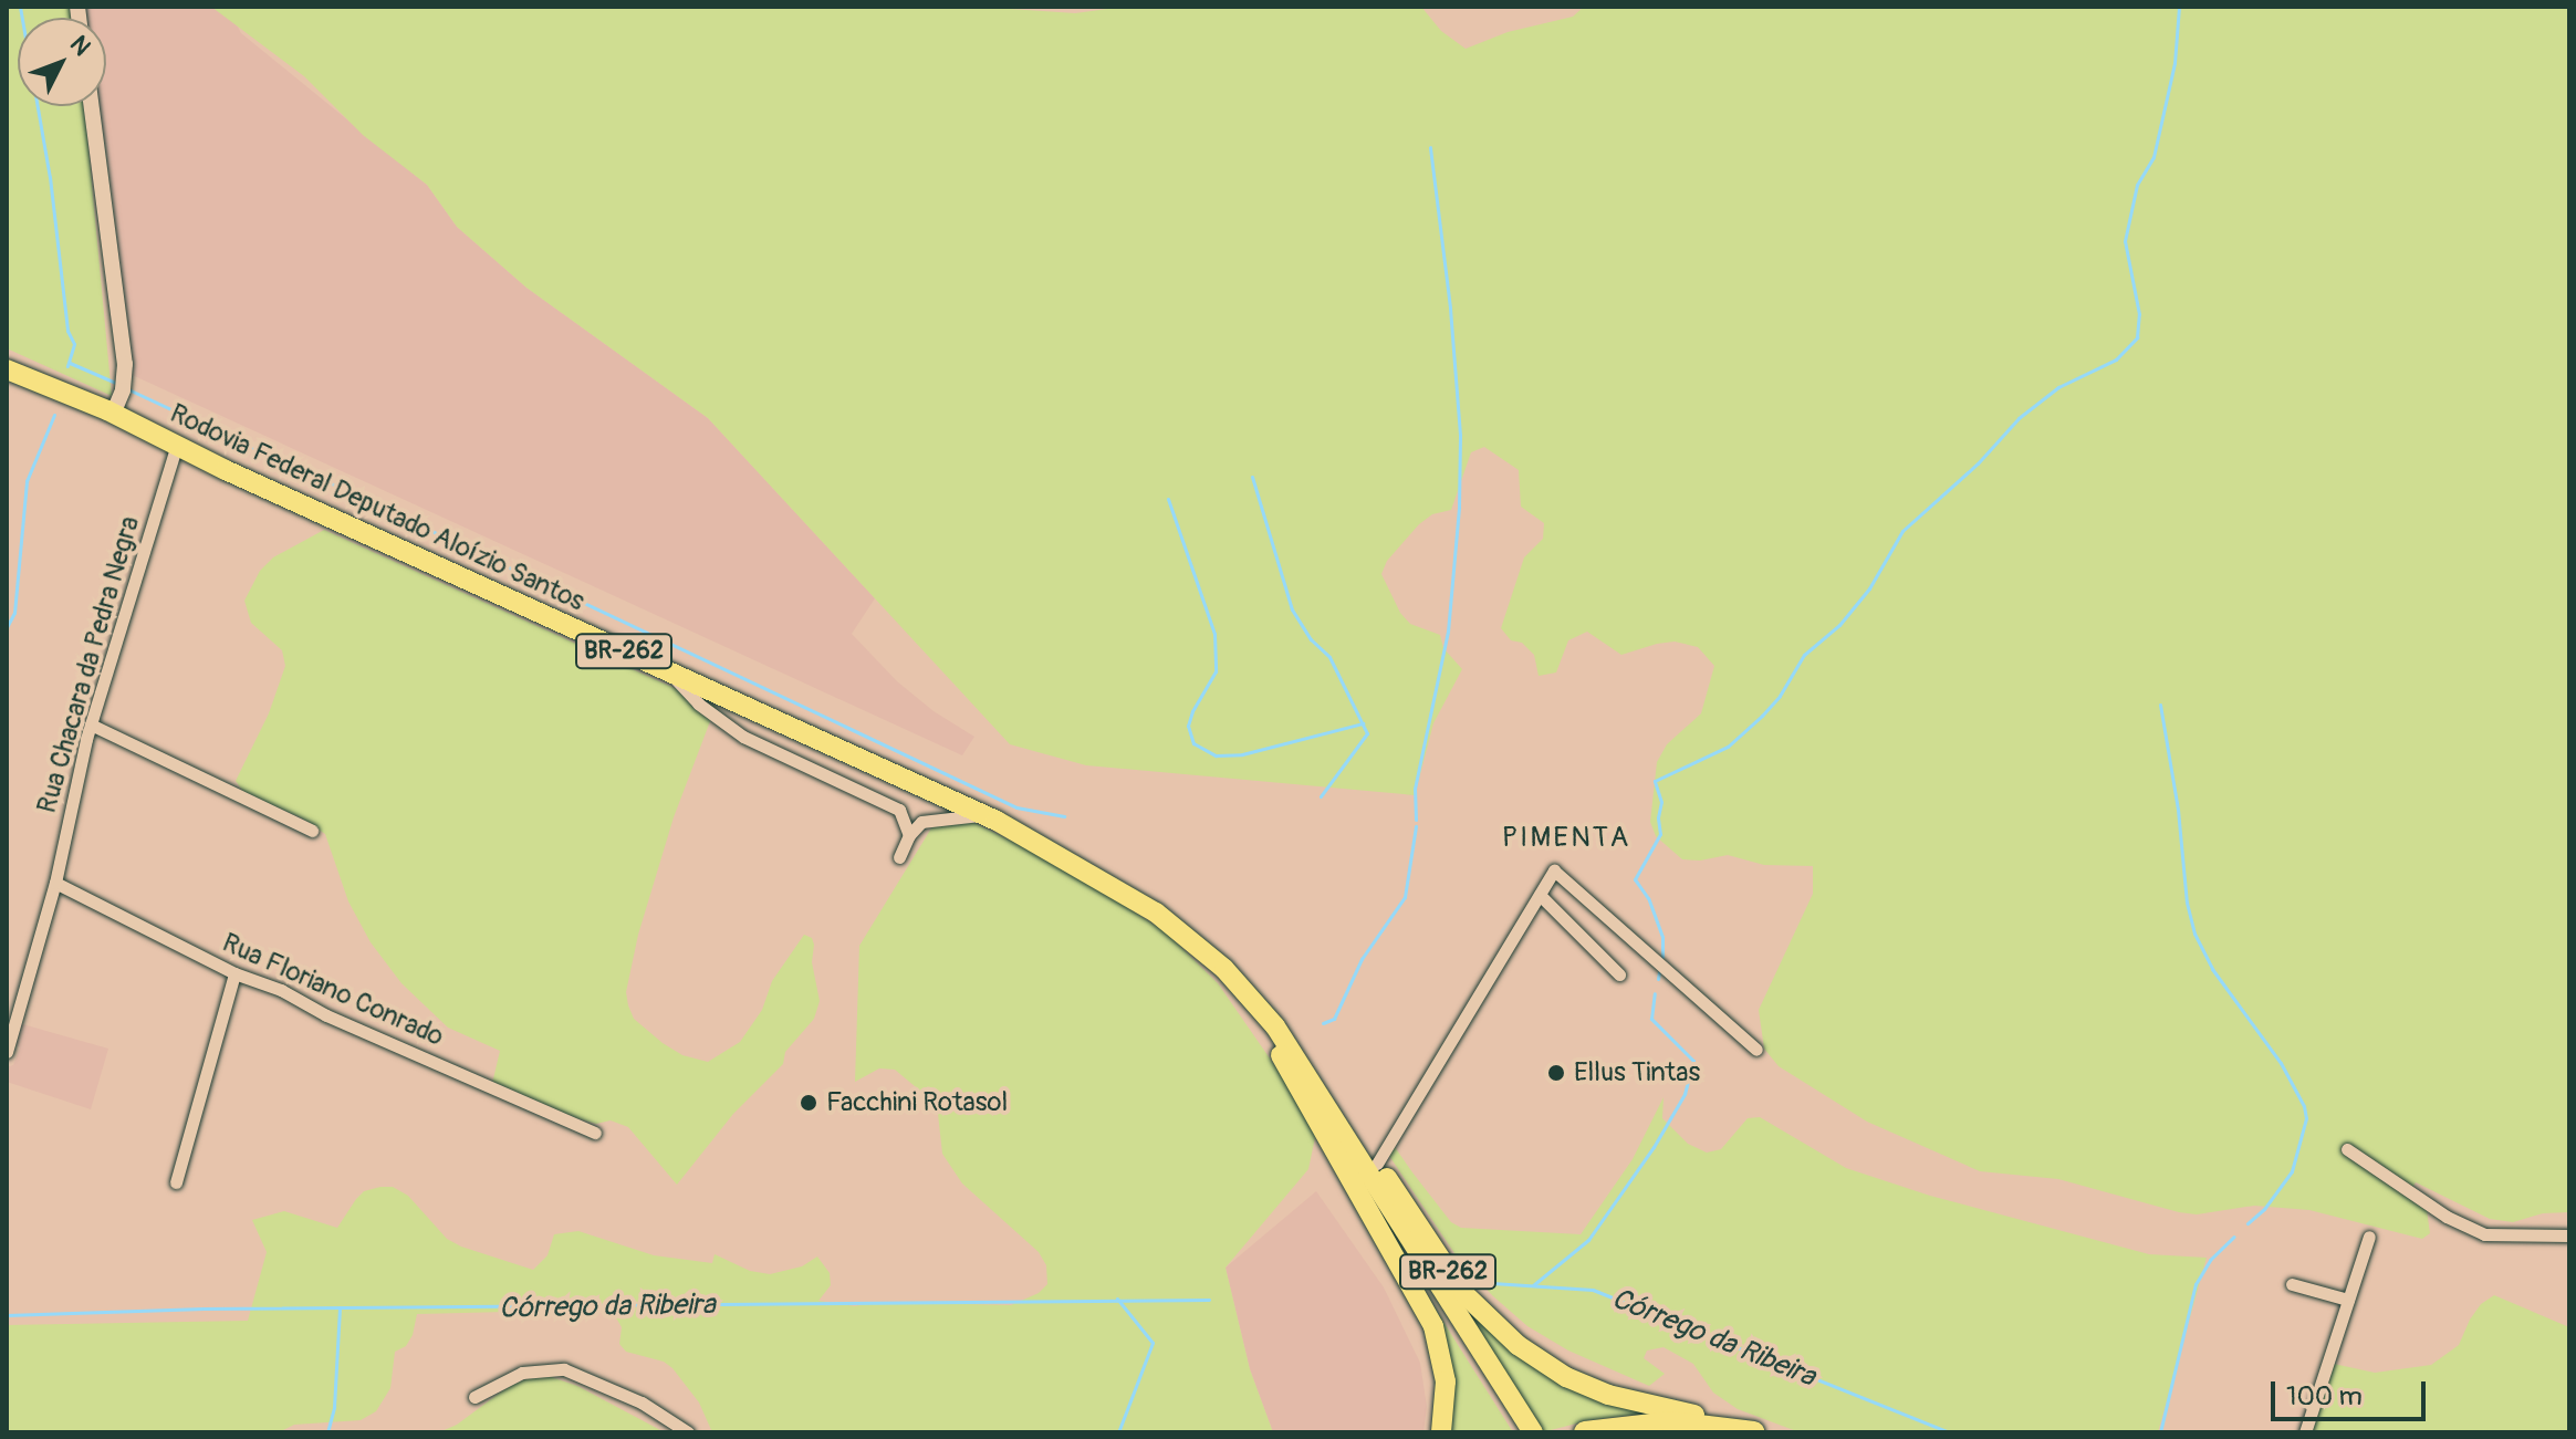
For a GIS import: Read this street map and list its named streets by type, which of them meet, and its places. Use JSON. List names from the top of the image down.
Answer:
{
  "streets": {
    "highway": ["Rodovia Federal Deputado Aloízio Santos", "BR-262"],
    "street": ["Rua Chacara da Pedra Negra", "Rua Floriano Conrado"]
  },
  "crossings": [
    ["Rodovia Federal Deputado Aloízio Santos", "BR-262"],
    ["Rodovia Federal Deputado Aloízio Santos", "Rua Chacara da Pedra Negra"],
    ["Rua Chacara da Pedra Negra", "Rua Floriano Conrado"]
  ],
  "districts": ["PIMENTA"],
  "water": ["Córrego da Ribeira"],
  "places": ["Ellus Tintas", "Facchini Rotasol"],
  "scale_bar": "100 m",
  "north": "top right"
}
